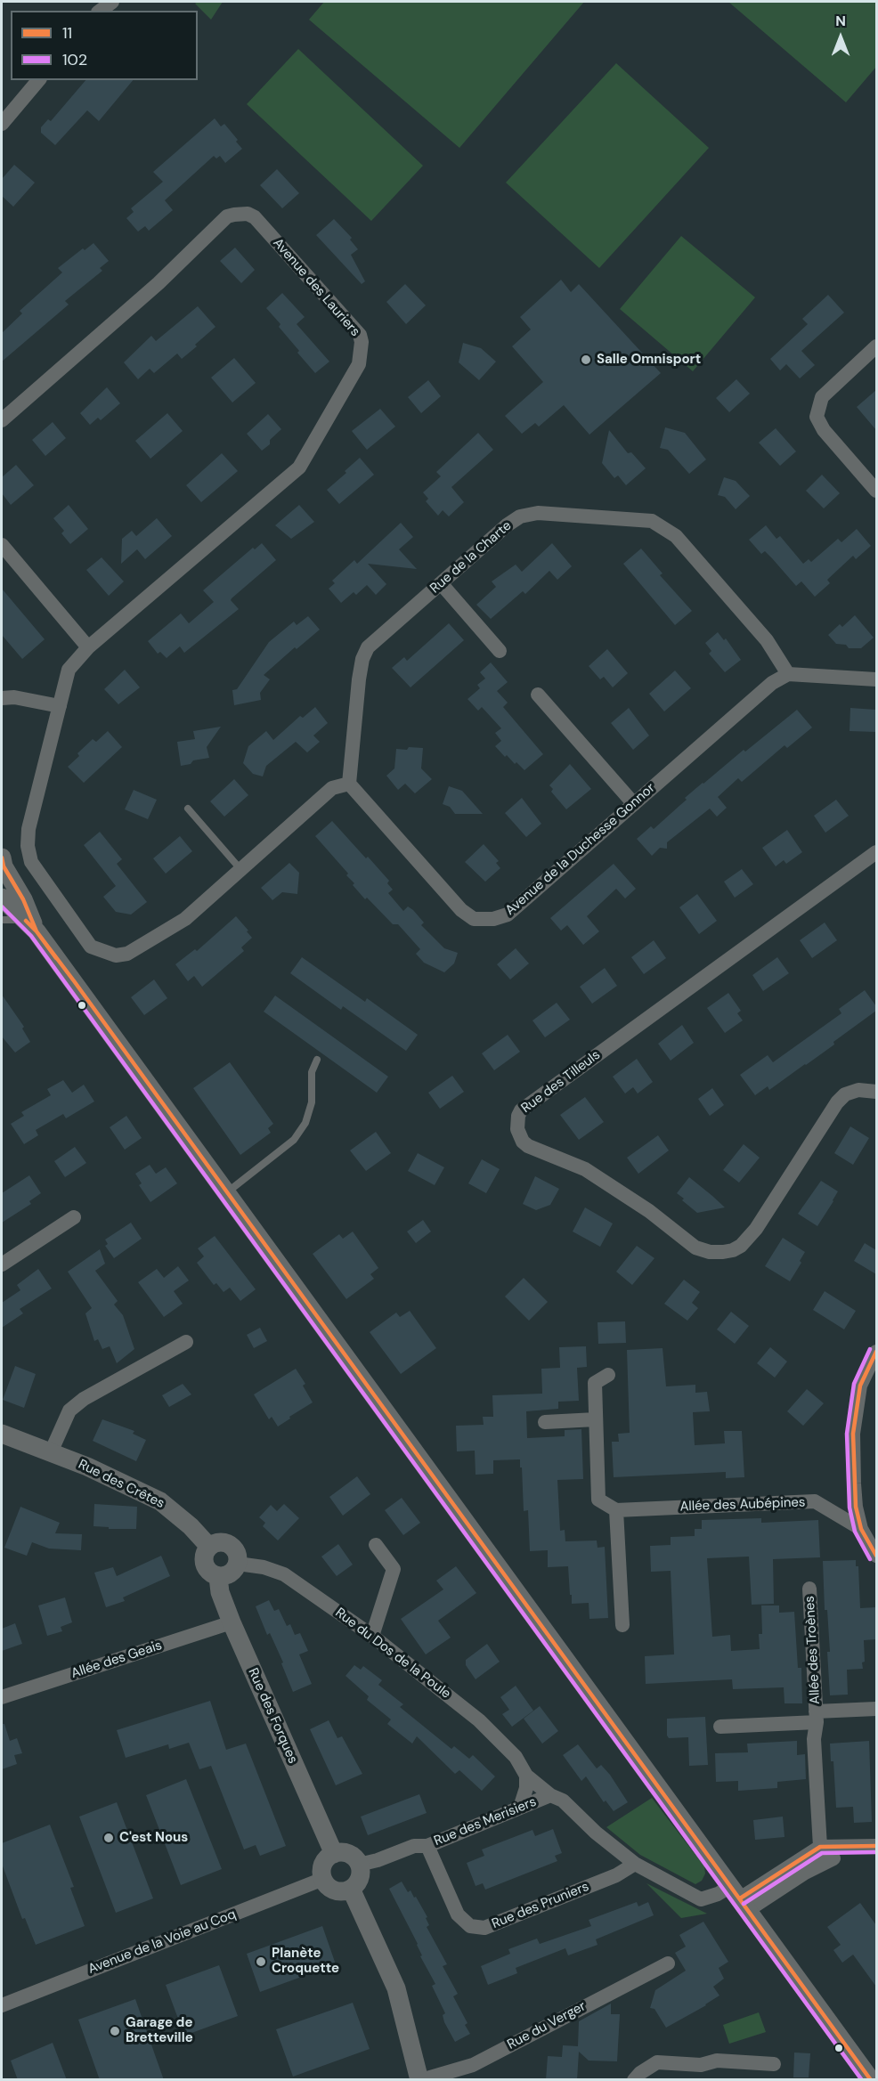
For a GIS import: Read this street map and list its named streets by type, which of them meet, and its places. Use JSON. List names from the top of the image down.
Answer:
{
  "streets": {
    "street": [
      "Avenue des Lauriers",
      "Rue de la Charte",
      "Avenue de la Duchesse Gonnor",
      "Rue des Tilleuls",
      "Rue des Crêtes",
      "Allée des Aubépines",
      "Allée des Troènes",
      "Rue du Dos de la Poule",
      "Allée des Geais",
      "Rue des Forques",
      "Rue des Merisiers",
      "Rue des Pruniers",
      "Avenue de la Voie au Coq",
      "Rue du Verger"
    ]
  },
  "crossings": [
    ["Rue de la Charte", "Avenue de la Duchesse Gonnor"],
    ["Rue des Crêtes", "Rue du Dos de la Poule"],
    ["Rue des Crêtes", "Rue des Forques"],
    ["Rue du Dos de la Poule", "Rue des Forques"],
    ["Rue du Dos de la Poule", "Rue des Merisiers"],
    ["Rue du Dos de la Poule", "Rue des Pruniers"],
    ["Allée des Geais", "Rue des Forques"],
    ["Rue des Forques", "Rue des Merisiers"],
    ["Rue des Forques", "Avenue de la Voie au Coq"],
    ["Rue des Merisiers", "Rue des Pruniers"],
    ["Rue des Merisiers", "Avenue de la Voie au Coq"]
  ],
  "places": [
    "Salle Omnisport",
    "C'est Nous",
    "Planète Croquette",
    "Garage de Bretteville"
  ],
  "lines": ["transit line 11", "transit line 102"],
  "legend": ["11", "102"],
  "north": "top"
}
